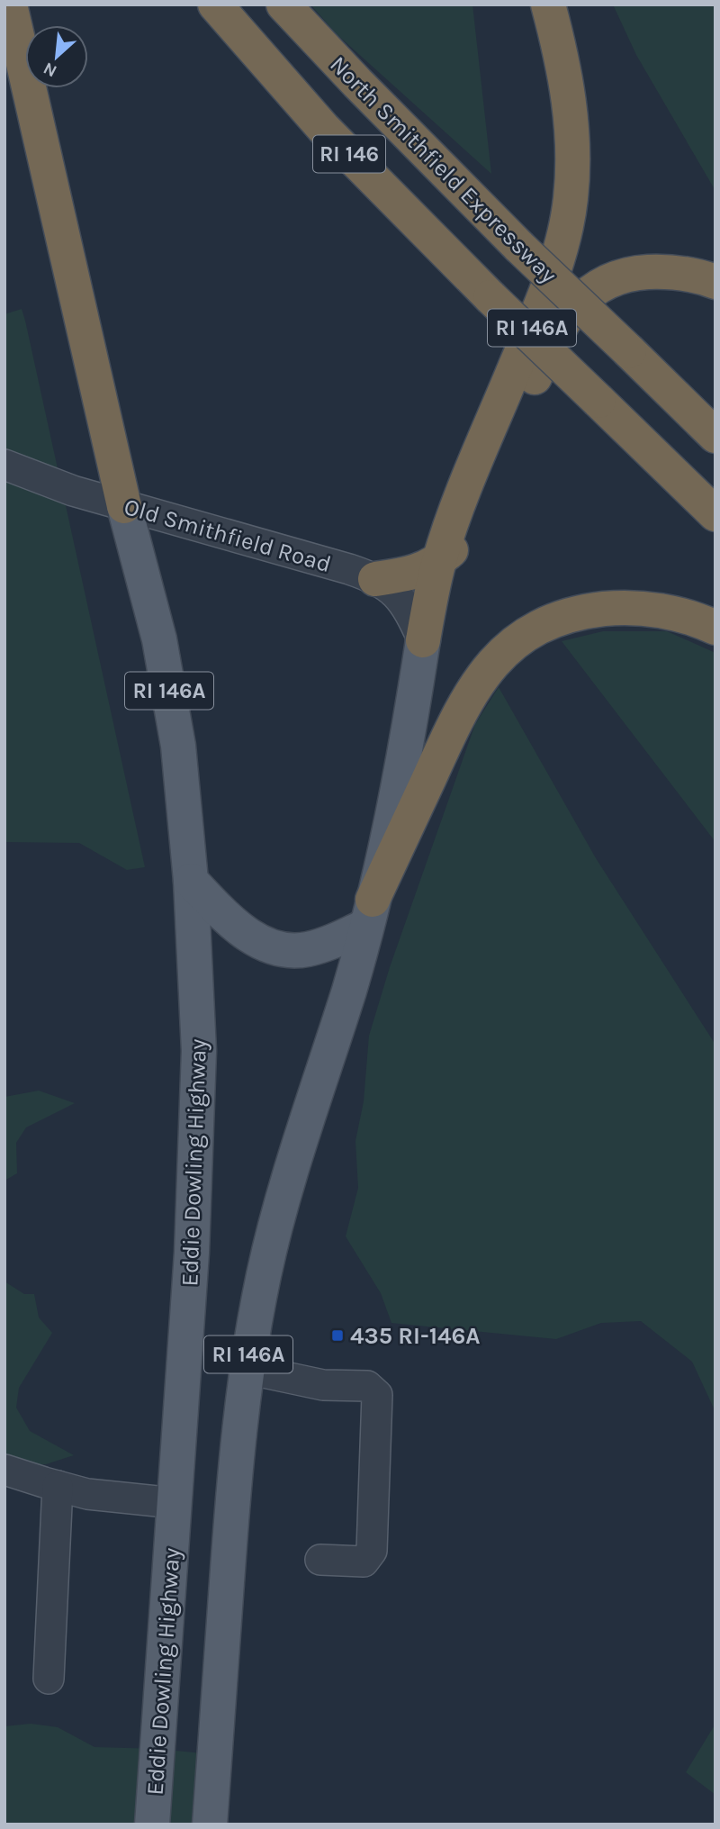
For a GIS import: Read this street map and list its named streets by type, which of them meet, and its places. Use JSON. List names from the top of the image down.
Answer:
{
  "streets": {
    "highway": ["RI 146", "North Smithfield Expressway", "RI 146A"],
    "main road": ["Eddie Dowling Highway"],
    "street": ["Old Smithfield Road"]
  },
  "crossings": [
    ["RI 146A", "Old Smithfield Road"],
    ["RI 146A", "Eddie Dowling Highway"],
    ["Old Smithfield Road", "Eddie Dowling Highway"]
  ],
  "places": {
    "transit": ["435 RI-146A"]
  },
  "north": "bottom left"
}
